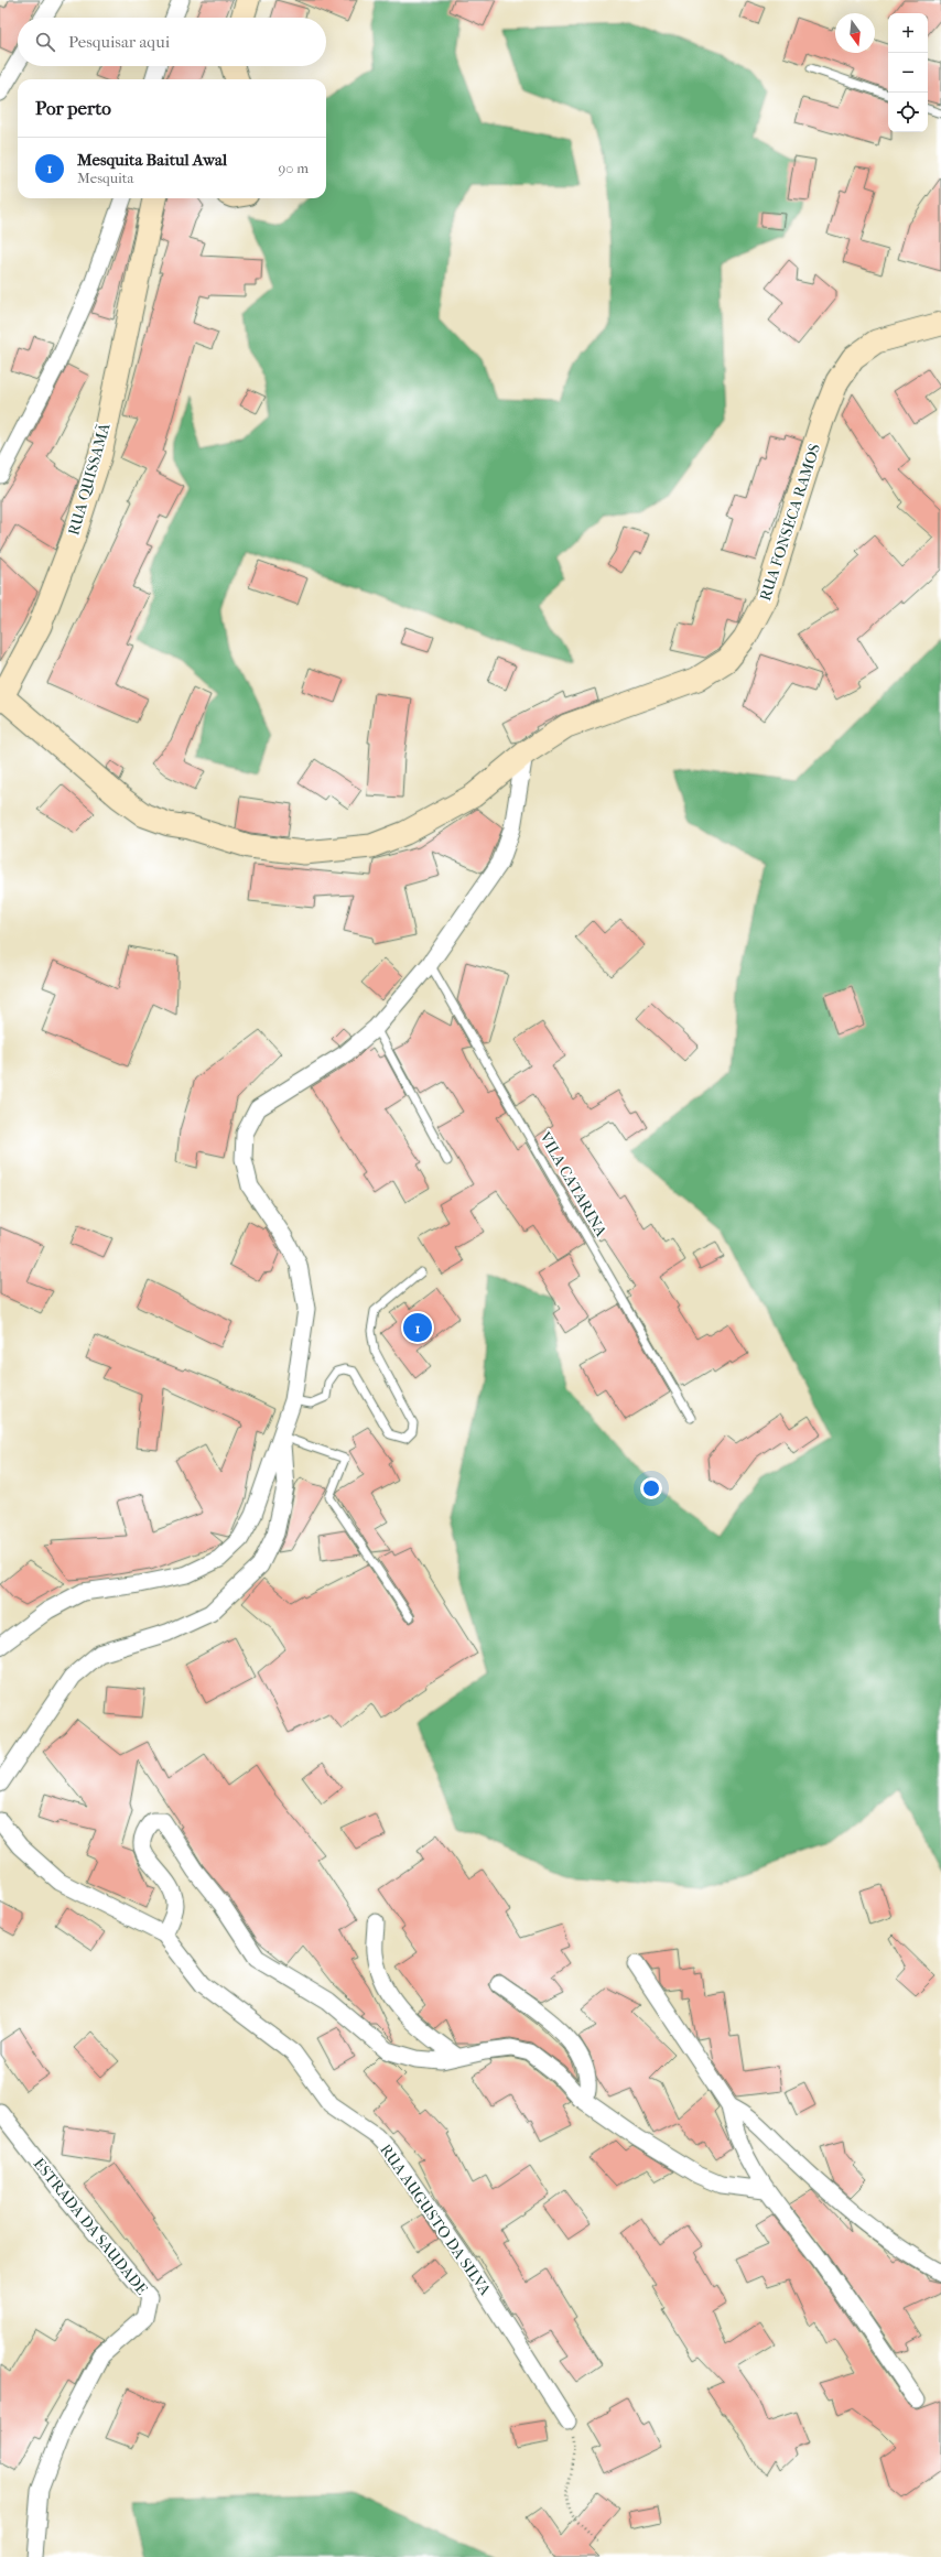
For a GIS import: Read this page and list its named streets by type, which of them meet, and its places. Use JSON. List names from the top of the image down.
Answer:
{
  "streets": {
    "street": [
      "RUA QUISSAMÃ",
      "RUA FONSECA RAMOS",
      "RUA AUGUSTO DA SILVA",
      "ESTRADA DA SAUDADE"
    ],
    "lane": ["VILA CATARINA"]
  },
  "crossings": [
    ["RUA QUISSAMÃ", "RUA FONSECA RAMOS"]
  ],
  "north": "bottom",
  "page": {
    "map_buttons": ["+", "−"],
    "search": "Pesquisar aqui",
    "heading": "Por perto",
    "list": [
      {
        "mark": "1",
        "name": "Mesquita Baitul Awal",
        "note": "Mesquita",
        "value": "90 m"
      }
    ],
    "pins": "1"
  }
}
